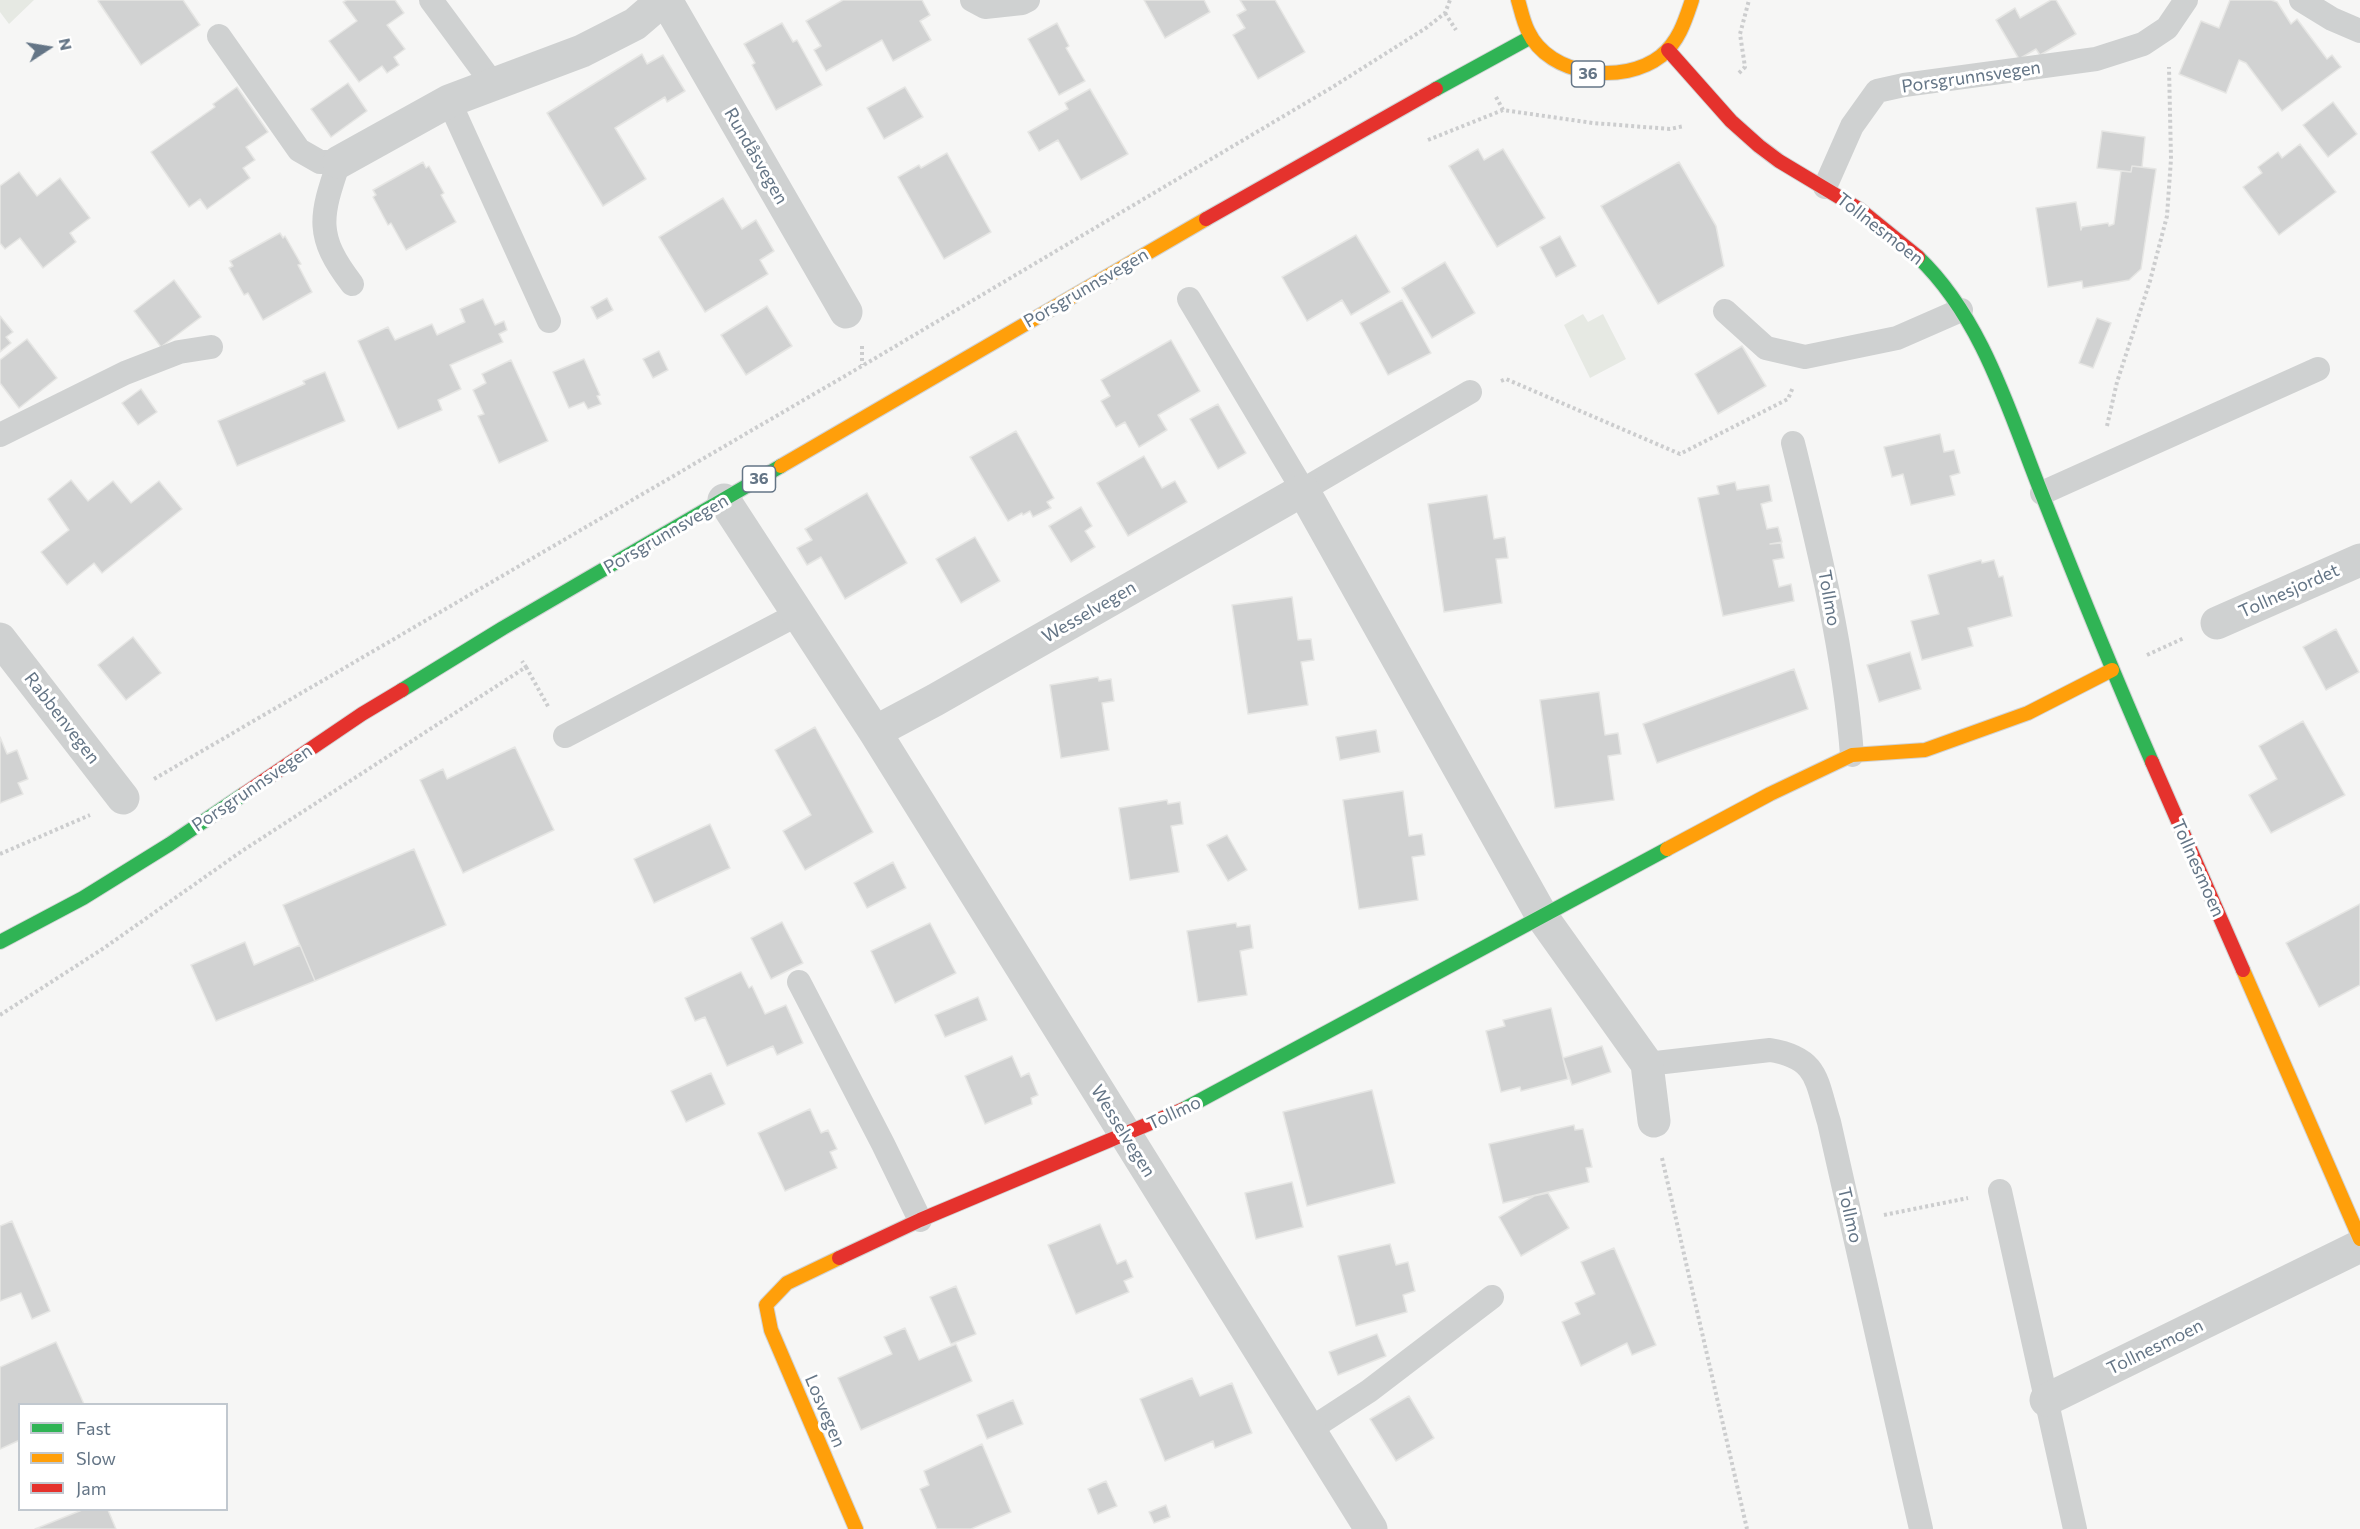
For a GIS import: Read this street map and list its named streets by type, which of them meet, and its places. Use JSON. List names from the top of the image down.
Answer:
{
  "streets": {
    "main road": [
      "36",
      "Porsgrunnsvegen",
      "Tollnesmoen",
      "Tollmo",
      "Losvegen"
    ],
    "street": [
      "Rundåsvegen",
      "Tollnesjordet",
      "Wesselvegen",
      "Rabbenvegen"
    ]
  },
  "crossings": [
    ["36", "Porsgrunnsvegen"],
    ["36", "Tollnesmoen"],
    ["Porsgrunnsvegen", "Tollnesmoen"],
    ["Porsgrunnsvegen", "Wesselvegen"],
    ["Tollnesmoen", "Tollmo"],
    ["Tollmo", "Wesselvegen"],
    ["Tollmo", "Losvegen"]
  ],
  "legend": ["Fast", "Slow", "Jam"],
  "north": "right"
}
